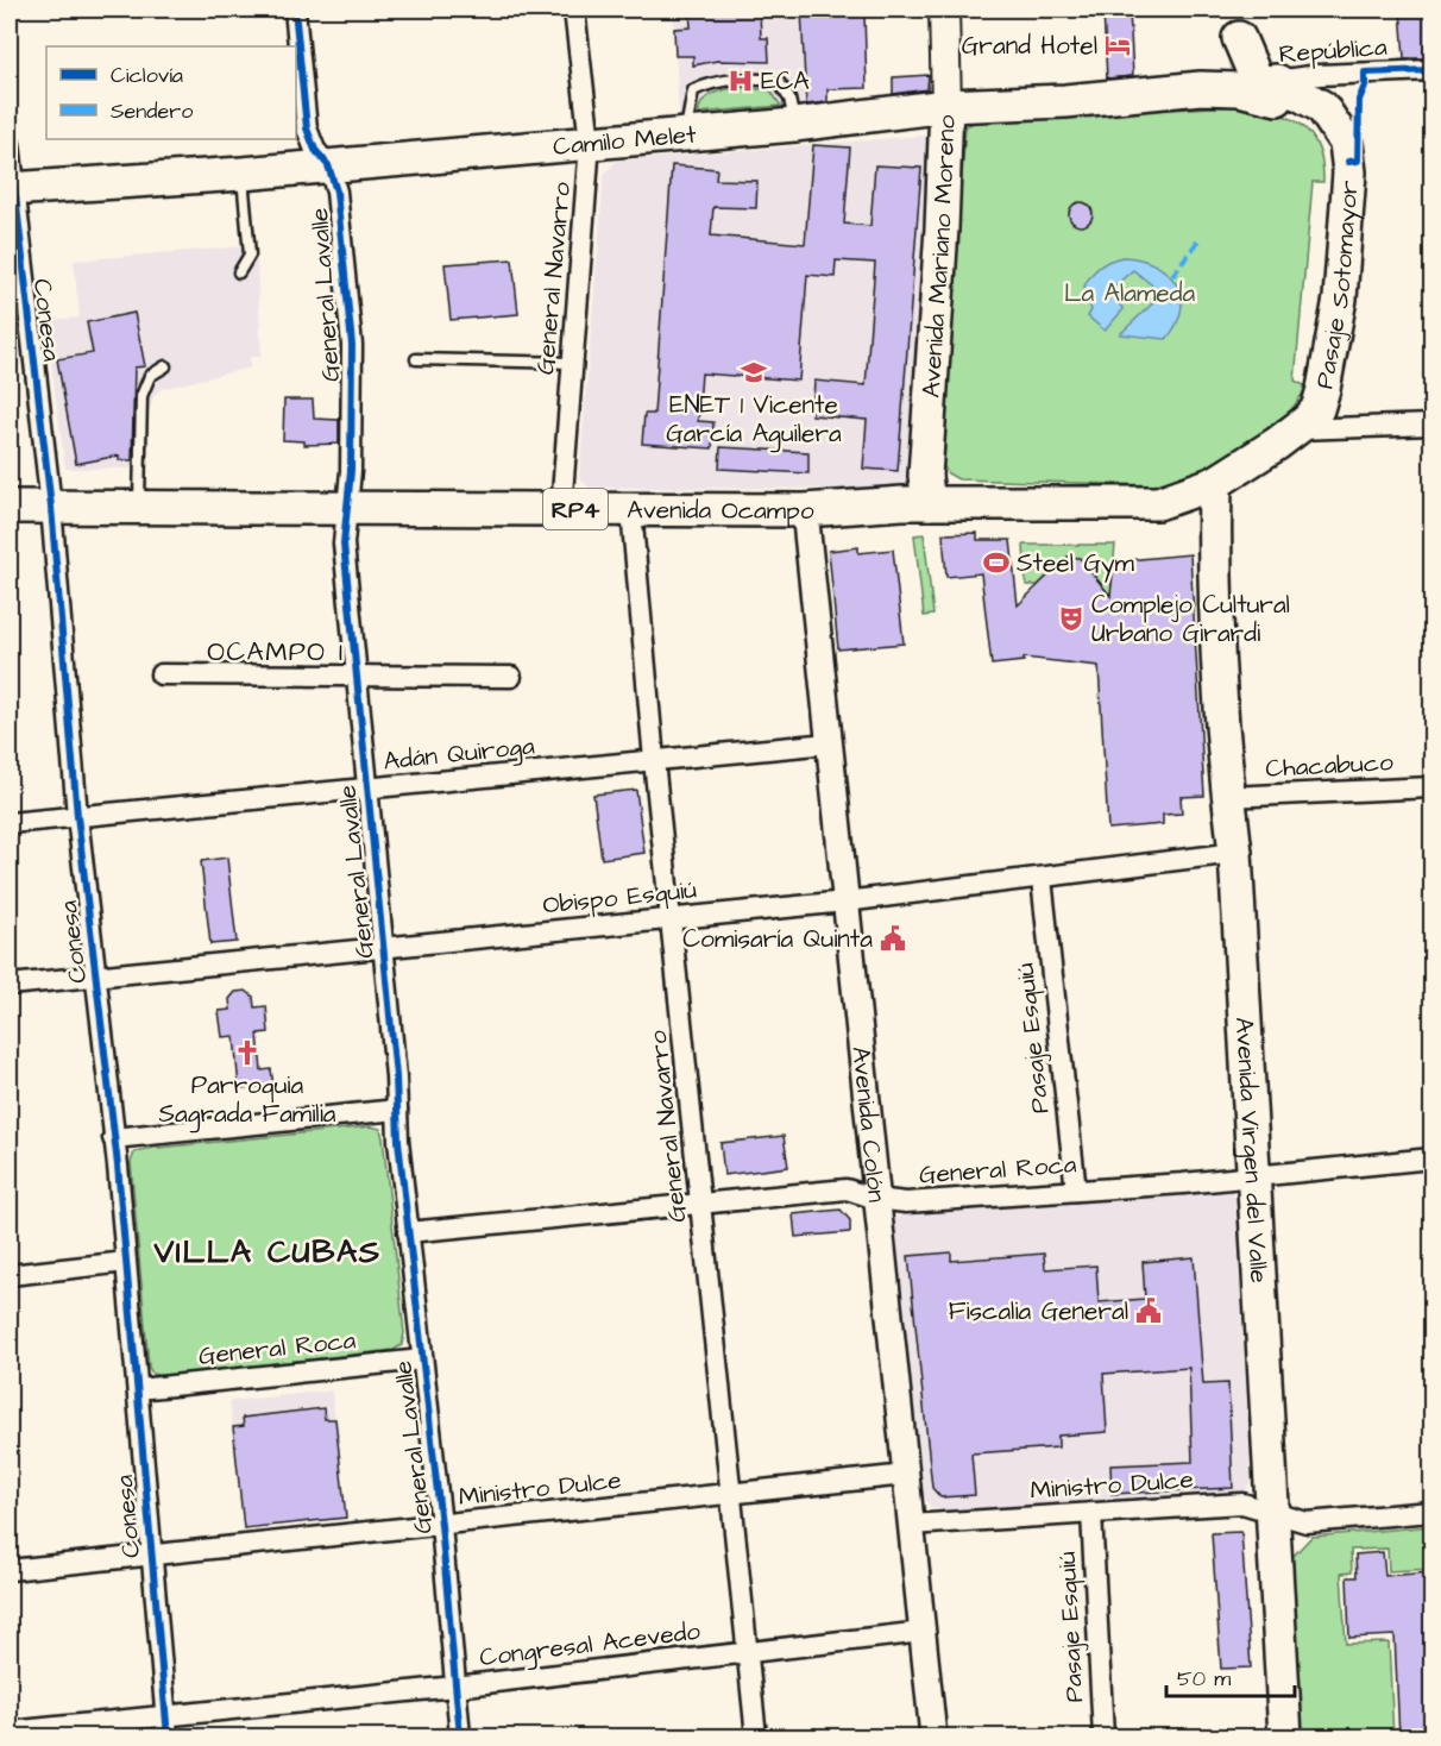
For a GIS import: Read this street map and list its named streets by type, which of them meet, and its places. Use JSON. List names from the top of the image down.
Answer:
{
  "streets": {
    "main road": [
      "Camilo Melet",
      "Avenida Mariano Moreno",
      "Pasaje Sotomayor",
      "RP4",
      "Avenida Ocampo",
      "Avenida Virgen del Valle"
    ],
    "street": [
      "República",
      "General Navarro",
      "General Lavalle",
      "Conesa",
      "Adán Quiroga",
      "Chacabuco",
      "Obispo Esquiú",
      "Pasaje Esquiú",
      "Avenida Colón",
      "General Roca",
      "Ministro Dulce",
      "Congresal Acevedo"
    ]
  },
  "crossings": [
    ["República", "Camilo Melet"],
    ["República", "Pasaje Sotomayor"],
    ["Camilo Melet", "Avenida Mariano Moreno"],
    ["Camilo Melet", "General Navarro"],
    ["Camilo Melet", "Pasaje Sotomayor"],
    ["Camilo Melet", "General Lavalle"],
    ["Camilo Melet", "Conesa"],
    ["Avenida Mariano Moreno", "Avenida Ocampo"],
    ["General Navarro", "Avenida Ocampo"],
    ["General Navarro", "Adán Quiroga"],
    ["General Navarro", "Obispo Esquiú"],
    ["General Navarro", "General Roca"],
    ["General Navarro", "Ministro Dulce"],
    ["General Navarro", "Congresal Acevedo"],
    ["Pasaje Sotomayor", "Avenida Ocampo"],
    ["Pasaje Sotomayor", "Avenida Virgen del Valle"],
    ["General Lavalle", "Avenida Ocampo"],
    ["General Lavalle", "Adán Quiroga"],
    ["General Lavalle", "Obispo Esquiú"],
    ["General Lavalle", "General Roca"],
    ["General Lavalle", "Ministro Dulce"],
    ["General Lavalle", "Congresal Acevedo"],
    ["Conesa", "Avenida Ocampo"],
    ["Conesa", "Adán Quiroga"],
    ["Conesa", "Obispo Esquiú"],
    ["Conesa", "General Roca"],
    ["Conesa", "Ministro Dulce"],
    ["Conesa", "Congresal Acevedo"],
    ["Avenida Ocampo", "Avenida Colón"],
    ["Avenida Ocampo", "Avenida Virgen del Valle"],
    ["Adán Quiroga", "Avenida Colón"],
    ["Chacabuco", "Avenida Virgen del Valle"],
    ["Obispo Esquiú", "Pasaje Esquiú"],
    ["Obispo Esquiú", "Avenida Colón"],
    ["Obispo Esquiú", "Avenida Virgen del Valle"],
    ["Pasaje Esquiú", "General Roca"],
    ["Pasaje Esquiú", "Ministro Dulce"],
    ["Avenida Colón", "General Roca"],
    ["Avenida Colón", "Ministro Dulce"],
    ["Avenida Colón", "Congresal Acevedo"],
    ["Avenida Virgen del Valle", "General Roca"],
    ["Avenida Virgen del Valle", "Ministro Dulce"]
  ],
  "districts": ["OCAMPO I", "VILLA CUBAS"],
  "parks": ["La Alameda"],
  "places": {
    "hotel": ["Grand Hotel"],
    "hospital": ["ECA"],
    "school or university": ["ENET 1 Vicente García Aguilera"],
    "sports": ["Steel Gym"],
    "theatre": ["Complejo Cultural Urbano Girardi"],
    "public building": ["Comisaría Quinta", "Fiscalia General"],
    "church": ["Parroquia Sagrada Familia"]
  },
  "legend": ["Ciclovía", "Sendero"],
  "scale_bar": "50 m"
}
